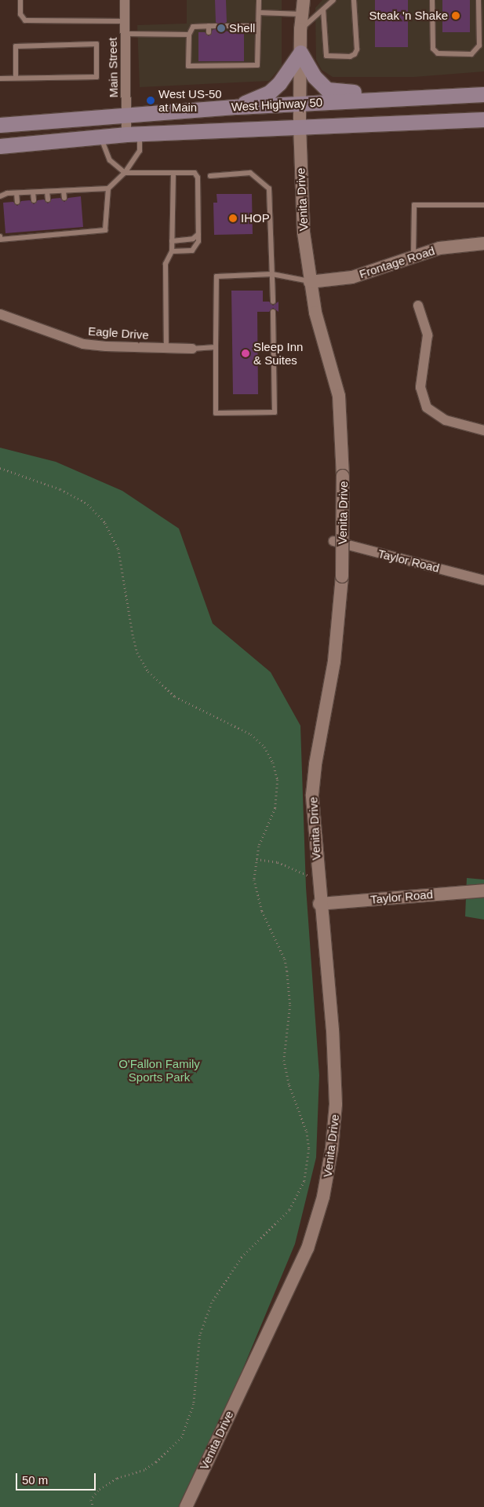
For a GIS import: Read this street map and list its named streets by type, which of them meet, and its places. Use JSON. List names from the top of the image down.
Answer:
{
  "streets": {
    "main road": ["West Highway 50"],
    "street": [
      "Main Street",
      "Venita Drive",
      "Frontage Road",
      "Eagle Drive",
      "Taylor Road"
    ]
  },
  "crossings": [
    ["Main Street", "West Highway 50"],
    ["West Highway 50", "Venita Drive"],
    ["Venita Drive", "Frontage Road"],
    ["Venita Drive", "Taylor Road"]
  ],
  "parks": ["O'Fallon Family Sports Park"],
  "places": [
    "Steak 'n Shake",
    "Shell",
    "West US-50 at Main",
    "IHOP",
    "Sleep Inn & Suites"
  ],
  "scale_bar": "50 m"
}
